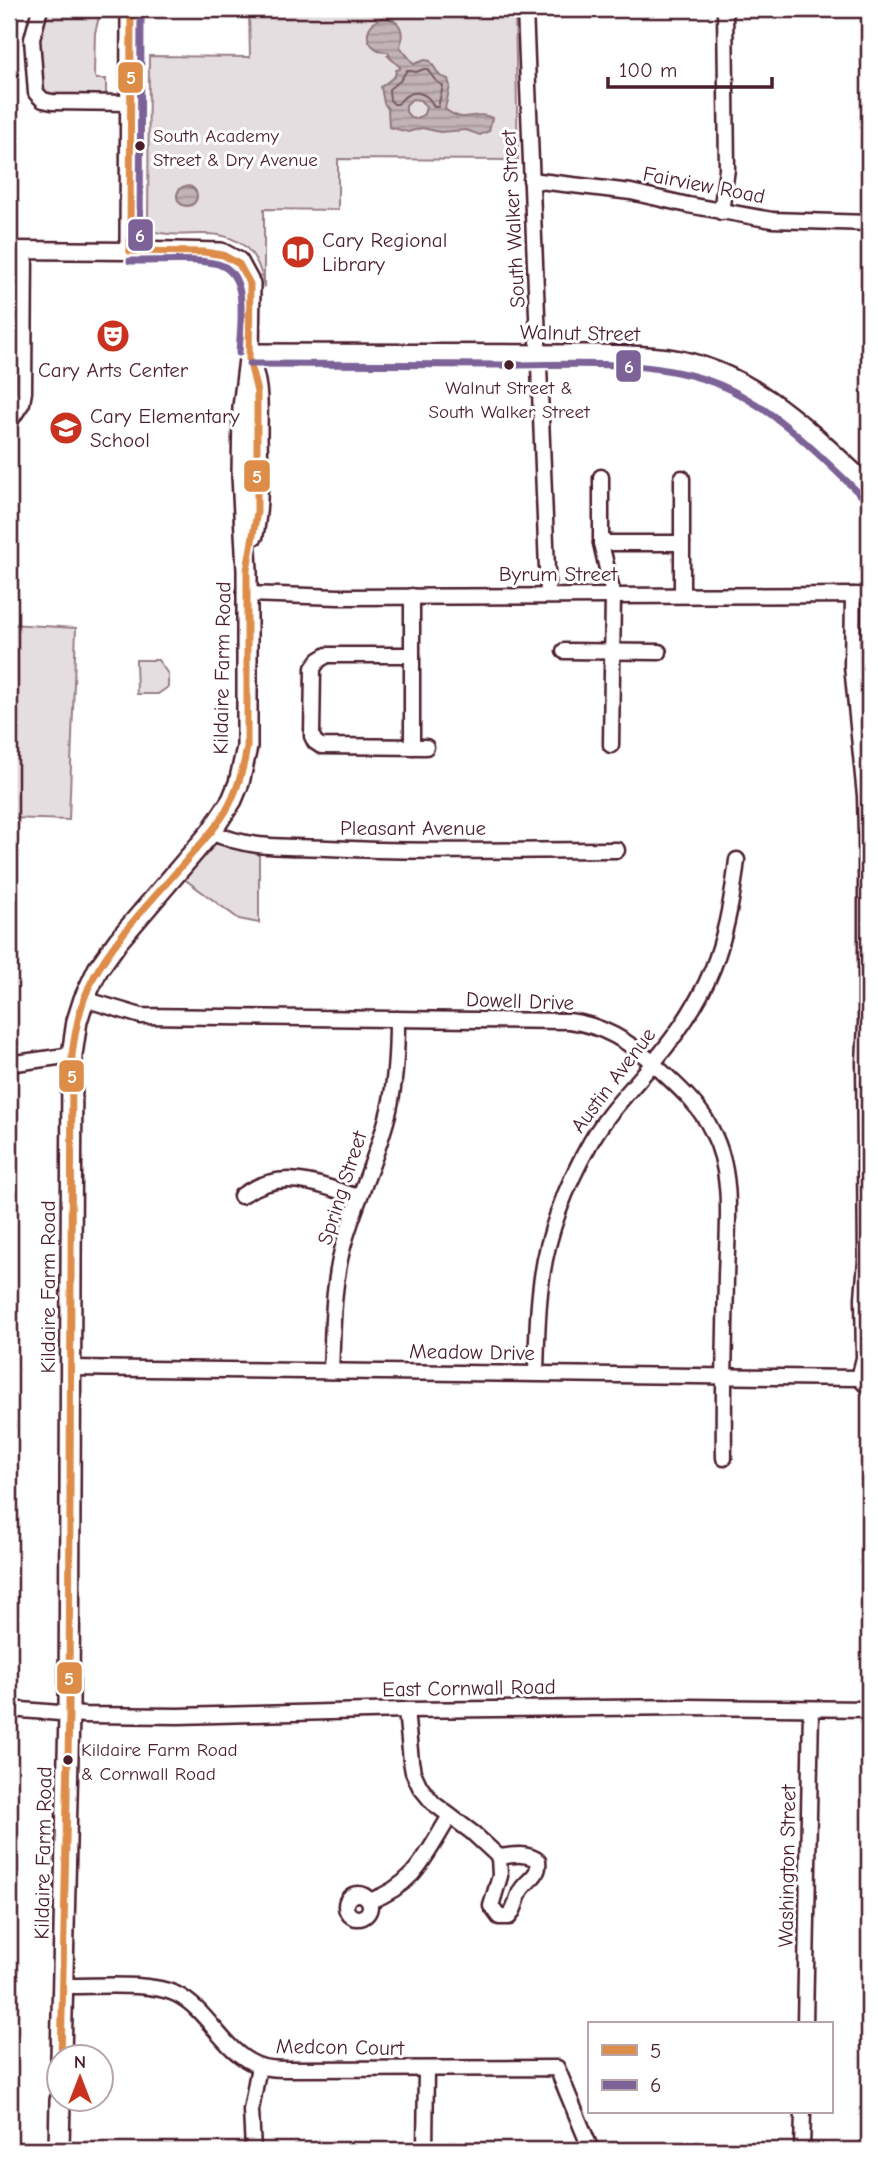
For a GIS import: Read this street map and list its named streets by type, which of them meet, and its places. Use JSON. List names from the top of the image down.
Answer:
{
  "streets": {
    "main road": ["Walnut Street", "Kildaire Farm Road"],
    "street": [
      "Fairview Road",
      "South Walker Street",
      "Byrum Street",
      "Pleasant Avenue",
      "Dowell Drive",
      "Austin Avenue",
      "Spring Street",
      "Meadow Drive",
      "East Cornwall Road",
      "Washington Street",
      "Medcon Court"
    ]
  },
  "crossings": [
    ["Fairview Road", "South Walker Street"],
    ["South Walker Street", "Walnut Street"],
    ["South Walker Street", "Byrum Street"],
    ["Walnut Street", "Kildaire Farm Road"],
    ["Byrum Street", "Kildaire Farm Road"],
    ["Kildaire Farm Road", "Pleasant Avenue"],
    ["Kildaire Farm Road", "Dowell Drive"],
    ["Kildaire Farm Road", "Meadow Drive"],
    ["Kildaire Farm Road", "East Cornwall Road"],
    ["Kildaire Farm Road", "Medcon Court"],
    ["Dowell Drive", "Austin Avenue"],
    ["Dowell Drive", "Spring Street"],
    ["Dowell Drive", "Meadow Drive"],
    ["Austin Avenue", "Meadow Drive"],
    ["Spring Street", "Meadow Drive"],
    ["East Cornwall Road", "Washington Street"]
  ],
  "places": {
    "other": ["South Academy Street & Dry Avenue", "Walnut Street & South Walker Street", "Kildaire Farm Road & Cornwall Road"],
    "library": ["Cary Regional Library"],
    "theatre": ["Cary Arts Center"],
    "school or university": ["Cary Elementary School"]
  },
  "lines": ["transit line 5", "transit line 6"],
  "legend": ["5", "6"],
  "scale_bar": "100 m",
  "north": "top"
}
